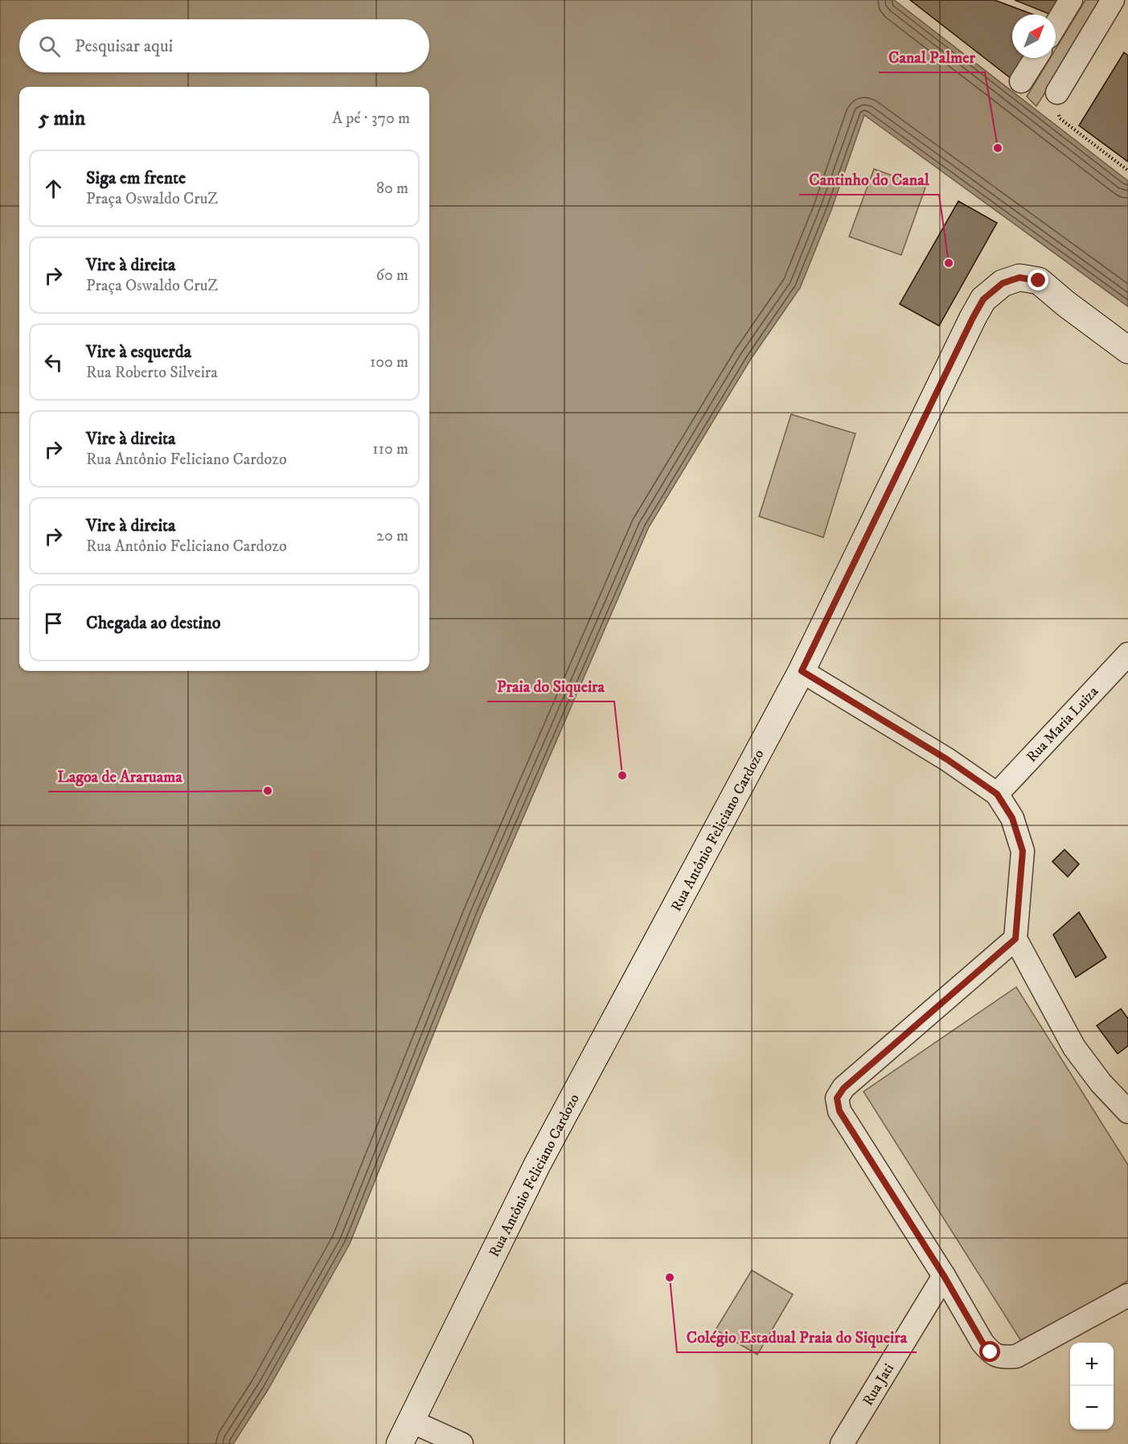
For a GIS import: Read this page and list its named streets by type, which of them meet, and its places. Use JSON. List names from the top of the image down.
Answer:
{
  "streets": {
    "street": ["Rua Maria Luiza", "Rua Antônio Feliciano Cardozo", "Rua Jati"]
  },
  "places": [
    "Canal Palmer",
    "Cantinho do Canal",
    "Praia do Siqueira",
    "Lagoa de Araruama",
    "Colégio Estadual Praia do Siqueira"
  ],
  "north": "top right",
  "page": {
    "search": "Pesquisar aqui",
    "heading": ["5 min", "A pé · 370 m"],
    "list": [
      ["Siga em frente", "Praça Oswaldo CruZ", "80 m"],
      ["Vire à direita", "Praça Oswaldo CruZ", "60 m"],
      ["Vire à esquerda", "Rua Roberto Silveira", "100 m"],
      ["Vire à direita", "Rua Antônio Feliciano Cardozo", "110 m"],
      ["Vire à direita", "Rua Antônio Feliciano Cardozo", "20 m"],
      "Chegada ao destino"
    ],
    "map_buttons": ["+", "−"]
  }
}
